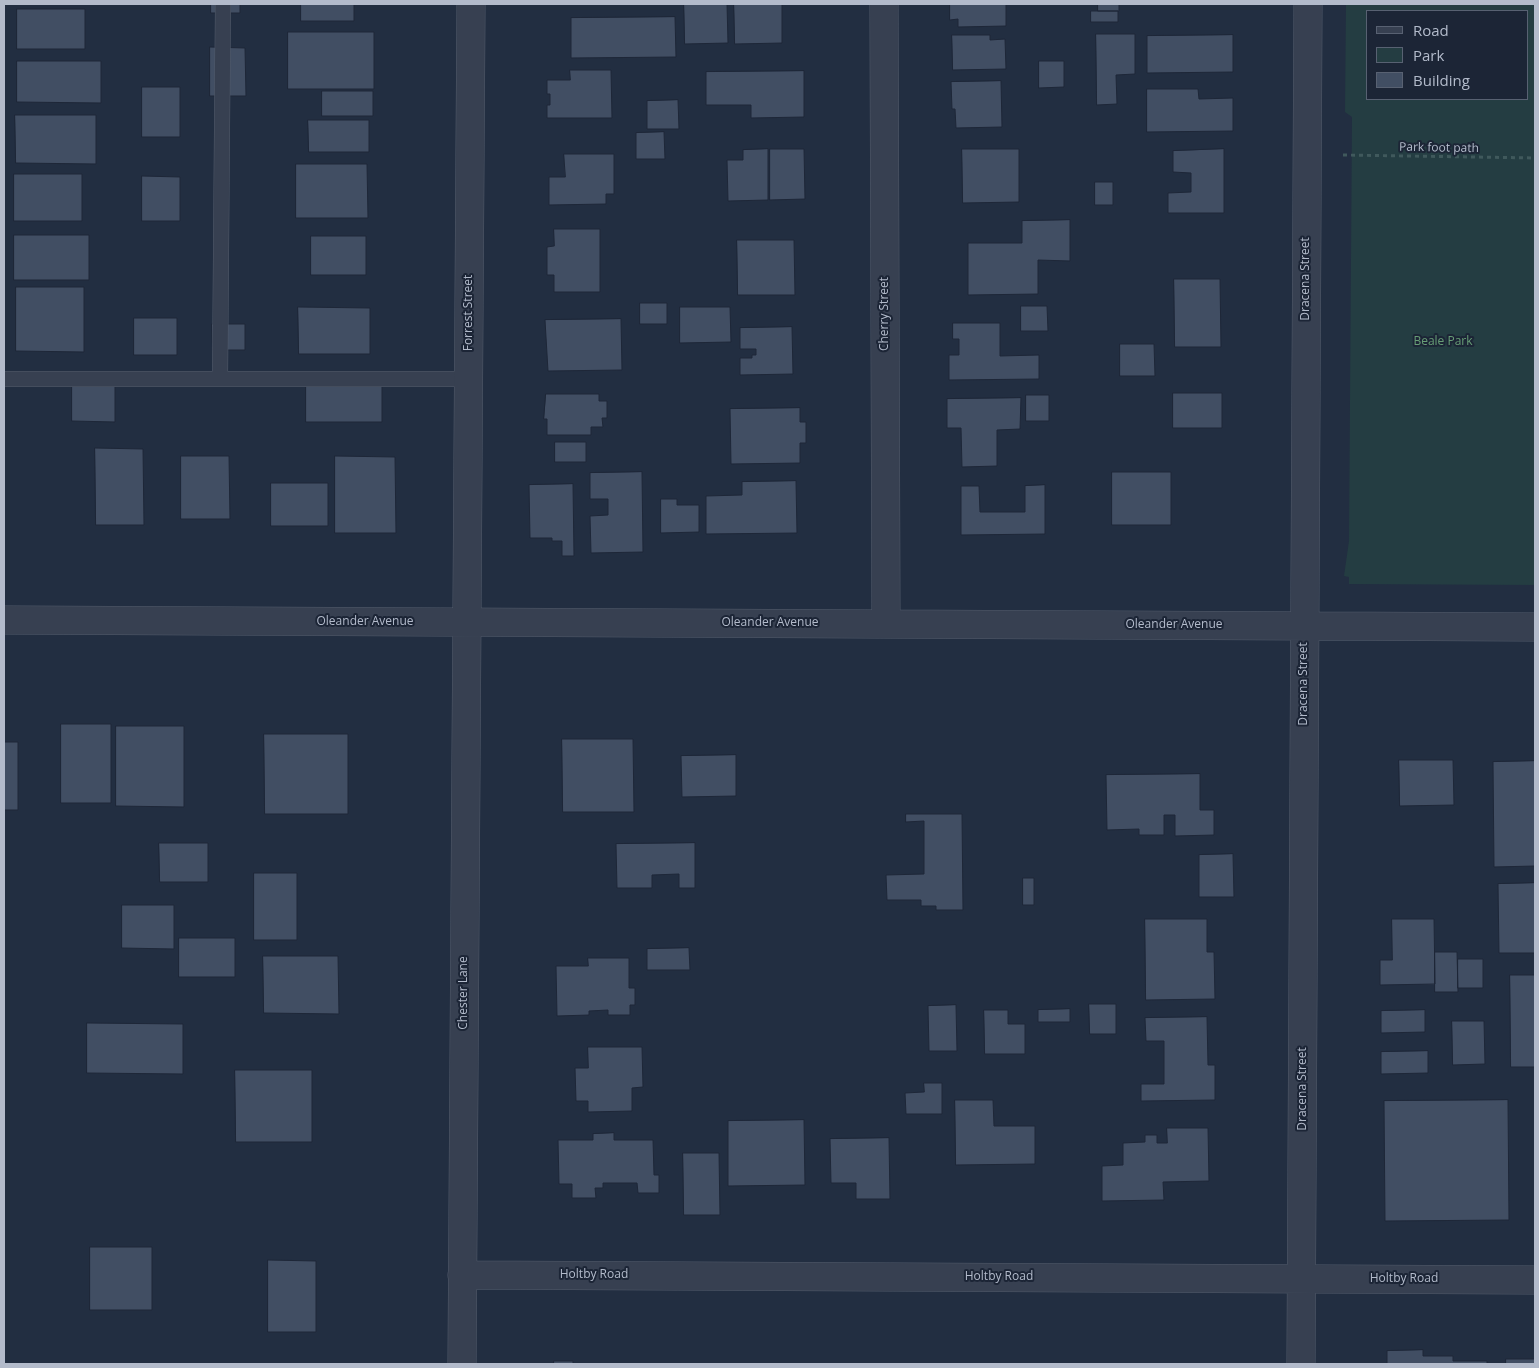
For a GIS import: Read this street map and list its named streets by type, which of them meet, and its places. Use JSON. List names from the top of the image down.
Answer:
{
  "streets": {
    "street": [
      "Dracena Street",
      "Forrest Street",
      "Cherry Street",
      "Oleander Avenue",
      "Chester Lane",
      "Holtby Road"
    ],
    "path": ["Park foot path"]
  },
  "crossings": [
    ["Dracena Street", "Oleander Avenue"],
    ["Dracena Street", "Holtby Road"],
    ["Forrest Street", "Oleander Avenue"],
    ["Forrest Street", "Chester Lane"],
    ["Cherry Street", "Oleander Avenue"],
    ["Oleander Avenue", "Chester Lane"],
    ["Chester Lane", "Holtby Road"]
  ],
  "parks": ["Beale Park"],
  "legend": ["Road", "Park", "Building"]
}
